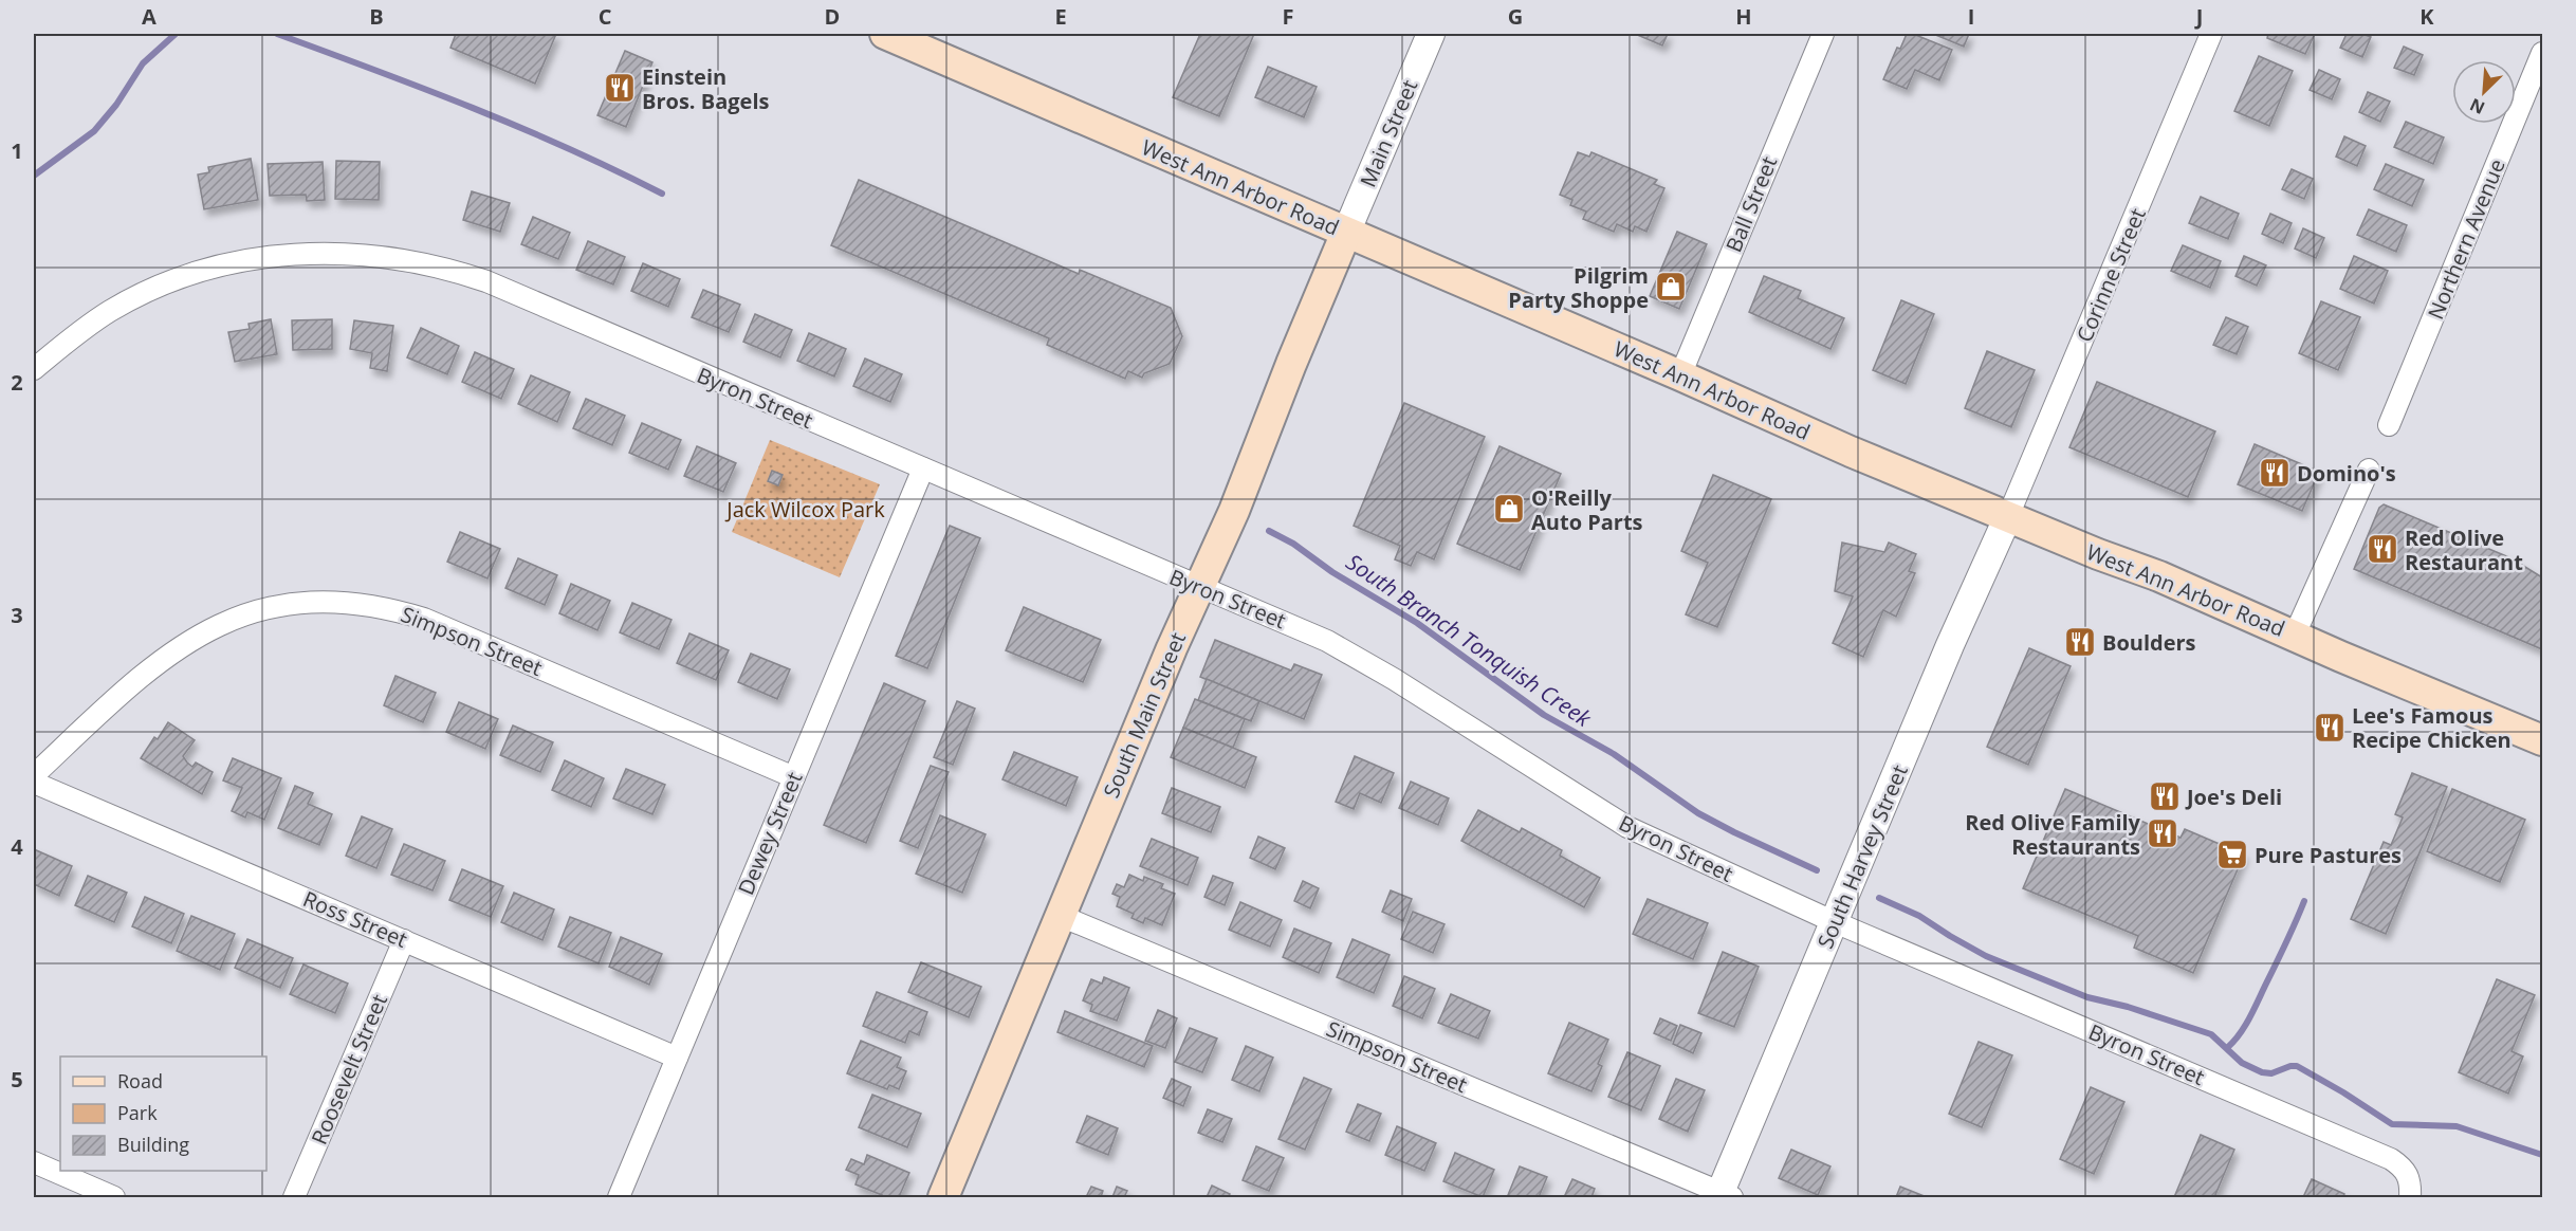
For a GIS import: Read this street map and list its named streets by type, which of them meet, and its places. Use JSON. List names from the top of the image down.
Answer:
{
  "streets": {
    "main road": ["West Ann Arbor Road", "South Main Street"],
    "street": [
      "Main Street",
      "Ball Street",
      "Northern Avenue",
      "Corinne Street",
      "Byron Street",
      "Simpson Street",
      "Dewey Street",
      "South Harvey Street",
      "Ross Street",
      "Roosevelt Street"
    ]
  },
  "crossings": [
    ["Main Street", "West Ann Arbor Road"],
    ["Main Street", "South Main Street"],
    ["West Ann Arbor Road", "Ball Street"],
    ["West Ann Arbor Road", "Corinne Street"],
    ["West Ann Arbor Road", "South Main Street"],
    ["West Ann Arbor Road", "South Harvey Street"],
    ["Corinne Street", "South Harvey Street"],
    ["Byron Street", "South Main Street"],
    ["Byron Street", "Dewey Street"],
    ["Byron Street", "South Harvey Street"],
    ["Simpson Street", "South Main Street"],
    ["Simpson Street", "Dewey Street"],
    ["Simpson Street", "South Harvey Street"],
    ["Dewey Street", "Ross Street"],
    ["Ross Street", "Roosevelt Street"]
  ],
  "water": ["South Branch Tonquish Creek"],
  "parks": ["Jack Wilcox Park"],
  "places": {
    "restaurant": [
      "Einstein Bros. Bagels",
      "Domino's",
      "Red Olive Restaurant",
      "Boulders",
      "Lee's Famous Recipe Chicken",
      "Joe's Deli",
      "Red Olive Family Restaurants"
    ],
    "shop": ["Pilgrim Party Shoppe", "O'Reilly Auto Parts"],
    "supermarket": ["Pure Pastures"]
  },
  "legend": ["Road", "Park", "Building"],
  "north": "bottom left",
  "grid": {
    "columns": [
      "A",
      "B",
      "C",
      "D",
      "E",
      "F",
      "G",
      "H",
      "I",
      "J",
      "K"
    ],
    "rows": [
      "1",
      "2",
      "3",
      "4",
      "5"
    ]
  }
}
